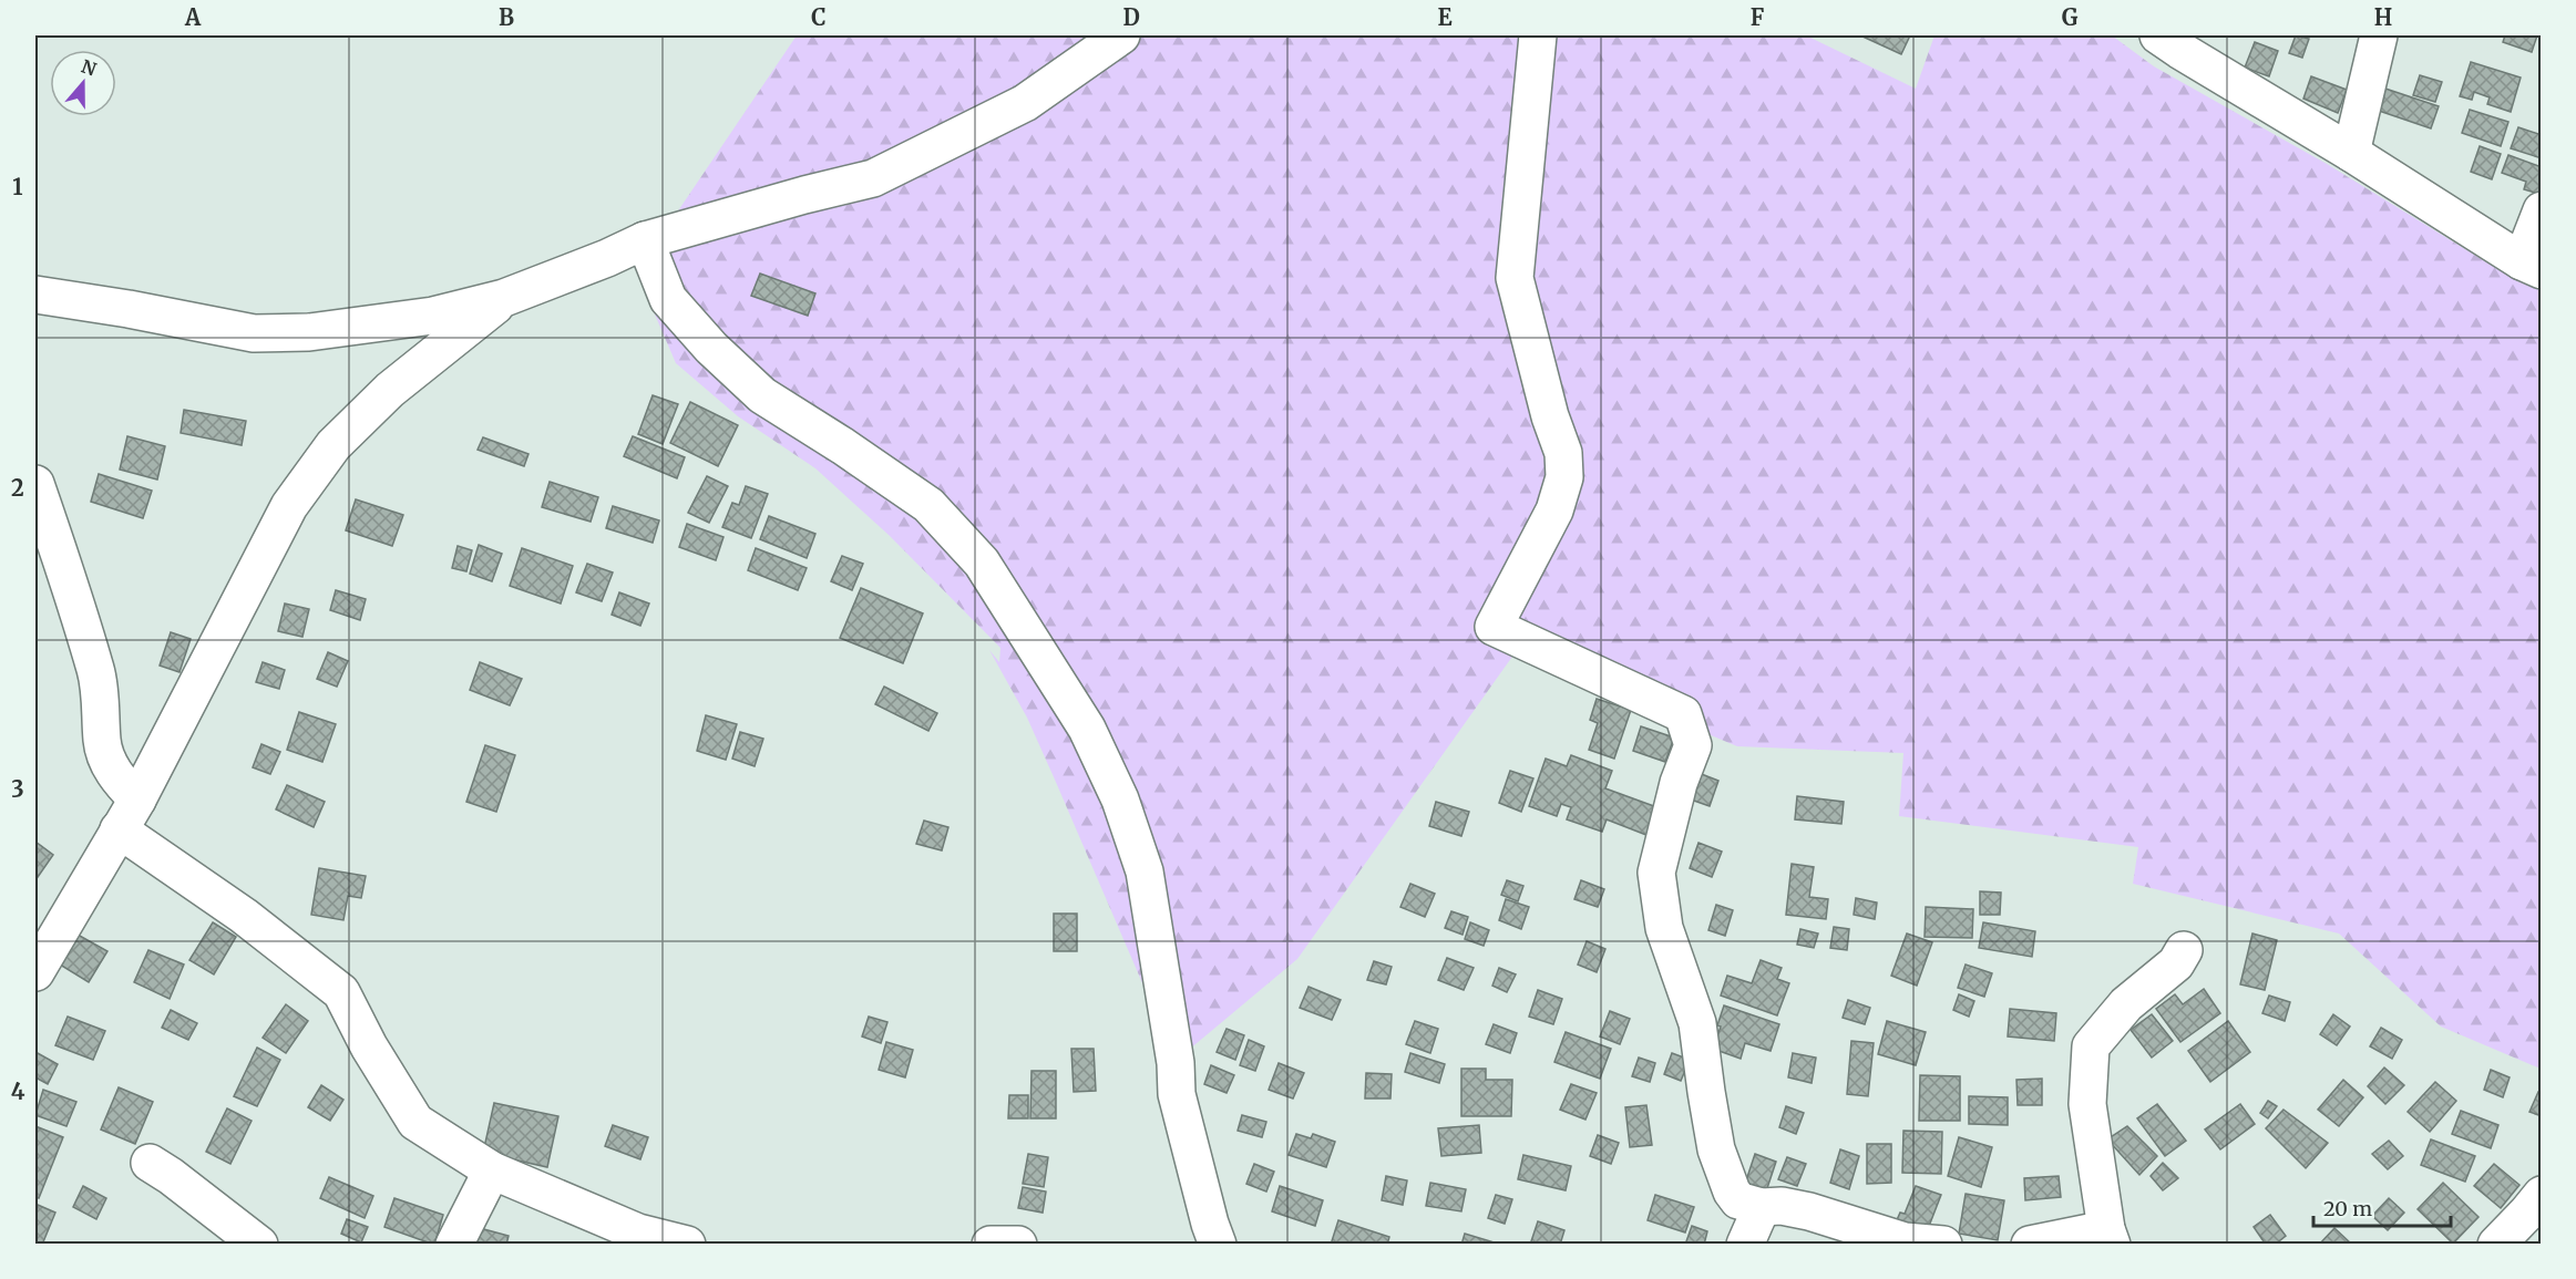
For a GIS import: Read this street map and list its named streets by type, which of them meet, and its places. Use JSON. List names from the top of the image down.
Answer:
{
  "scale_bar": "20 m",
  "north": "top",
  "grid": {
    "columns": [
      "A",
      "B",
      "C",
      "D",
      "E",
      "F",
      "G",
      "H"
    ],
    "rows": [
      "1",
      "2",
      "3",
      "4"
    ]
  }
}
